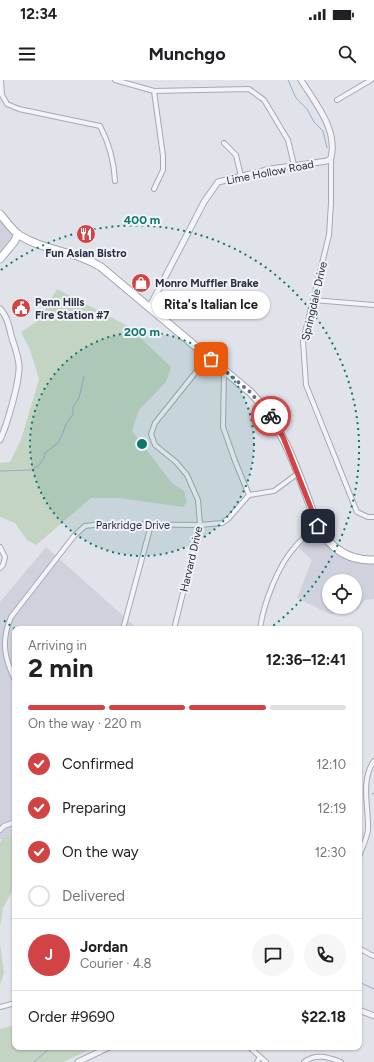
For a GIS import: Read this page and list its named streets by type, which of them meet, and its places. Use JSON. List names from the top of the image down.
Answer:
{
  "streets": {
    "street": [
      "Lime Hollow Road",
      "Springdale Drive",
      "Parkridge Drive",
      "Harvard Drive"
    ]
  },
  "crossings": [
    ["Lime Hollow Road", "Springdale Drive"],
    ["Parkridge Drive", "Harvard Drive"]
  ],
  "places": {
    "restaurant": ["Fun Asian Bistro"],
    "shop": ["Monro Muffler Brake"],
    "public building": ["Penn Hills Fire Station #7"],
    "other": ["Rita's Italian Ice"]
  },
  "page": {
    "status": "12:34",
    "header": "Munchgo",
    "bubble": "Rita's Italian Ice",
    "heading": ["2 min", "Arriving in", "12:36–12:41"],
    "panel": [
      "Jordan",
      "Courier · 4.8",
      "Order #9690",
      "$22.18"
    ],
    "bar": "On the way · 220 m",
    "list": [
      ["Confirmed", "12:10"],
      ["Preparing", "12:19"],
      ["On the way", "12:30"],
      "Delivered"
    ],
    "round": "J"
  },
  "rings": ["400 m", "200 m"]
}
